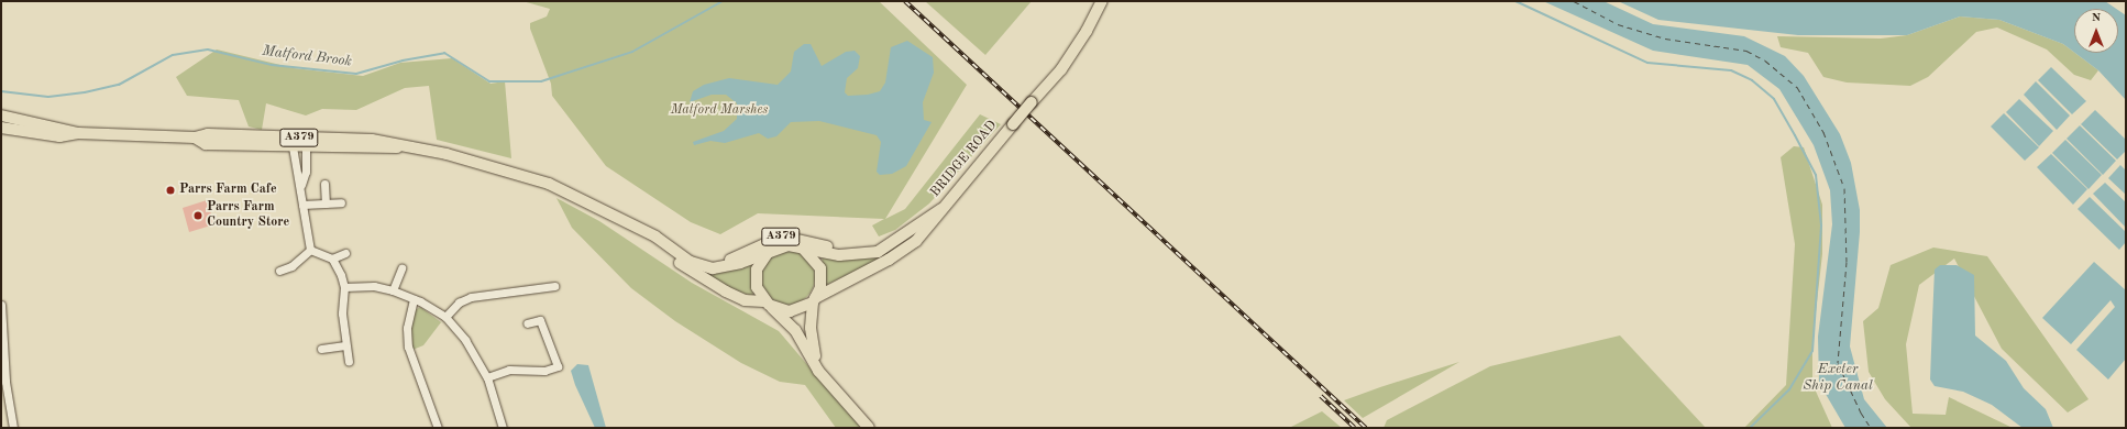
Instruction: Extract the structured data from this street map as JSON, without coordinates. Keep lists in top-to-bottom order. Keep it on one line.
{"streets":{"main road":["A379","BRIDGE ROAD"]},"crossings":[["A379","BRIDGE ROAD"]],"water":["Matford Brook","Exeter Ship Canal"],"parks":["Matford Marshes"],"places":["Parrs Farm Cafe","Parrs Farm Country Store"],"north":"top"}
